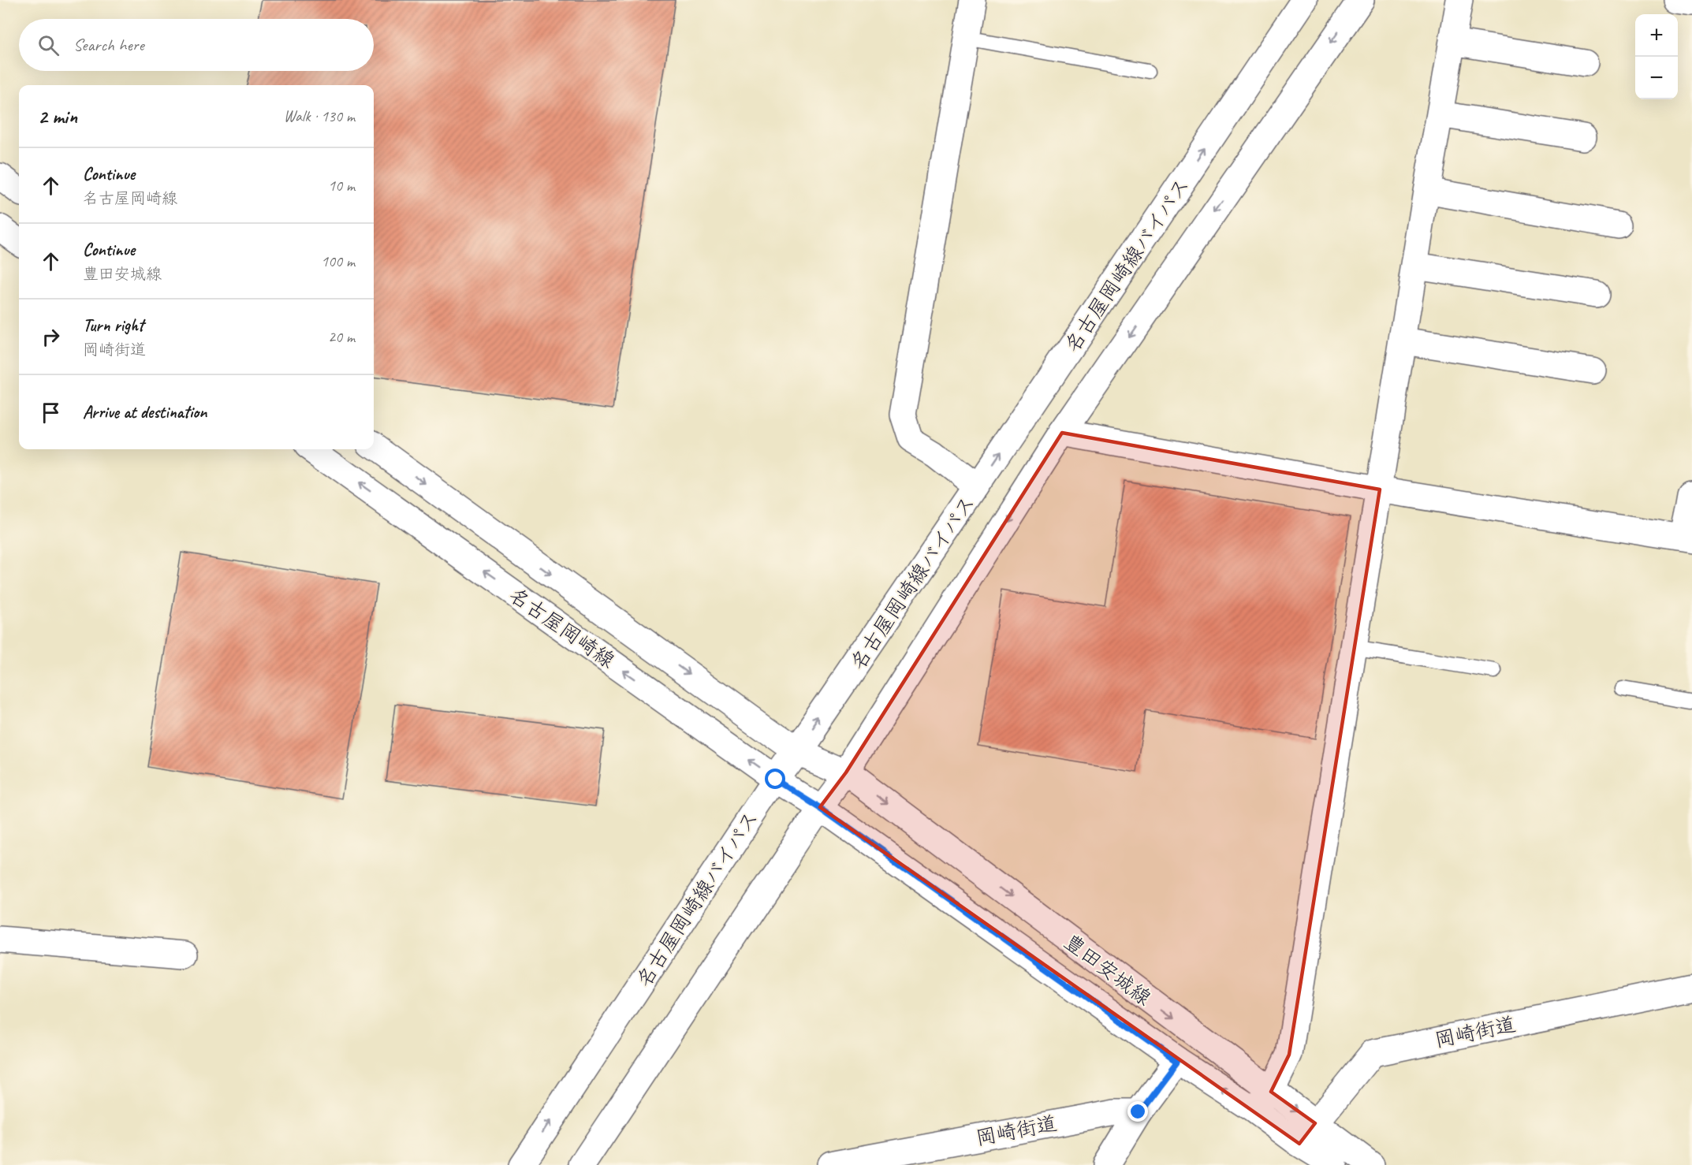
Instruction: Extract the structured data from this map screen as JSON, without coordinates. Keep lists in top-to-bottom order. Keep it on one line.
{"streets":{"main road":["名古屋岡崎線バイパス","名古屋岡崎線","豊田安城線","岡崎街道"]},"crossings":[["名古屋岡崎線バイパス","名古屋岡崎線"],["名古屋岡崎線バイパス","豊田安城線"],["名古屋岡崎線","豊田安城線"],["豊田安城線","岡崎街道"]],"page":{"map_buttons":["+","−"],"search":"Search here","heading":["2 min","Walk · 130 m"],"list":[["Continue","名古屋岡崎線","10 m"],["Continue","豊田安城線","100 m"],["Turn right","岡崎街道","20 m"],"Arrive at destination"]}}
